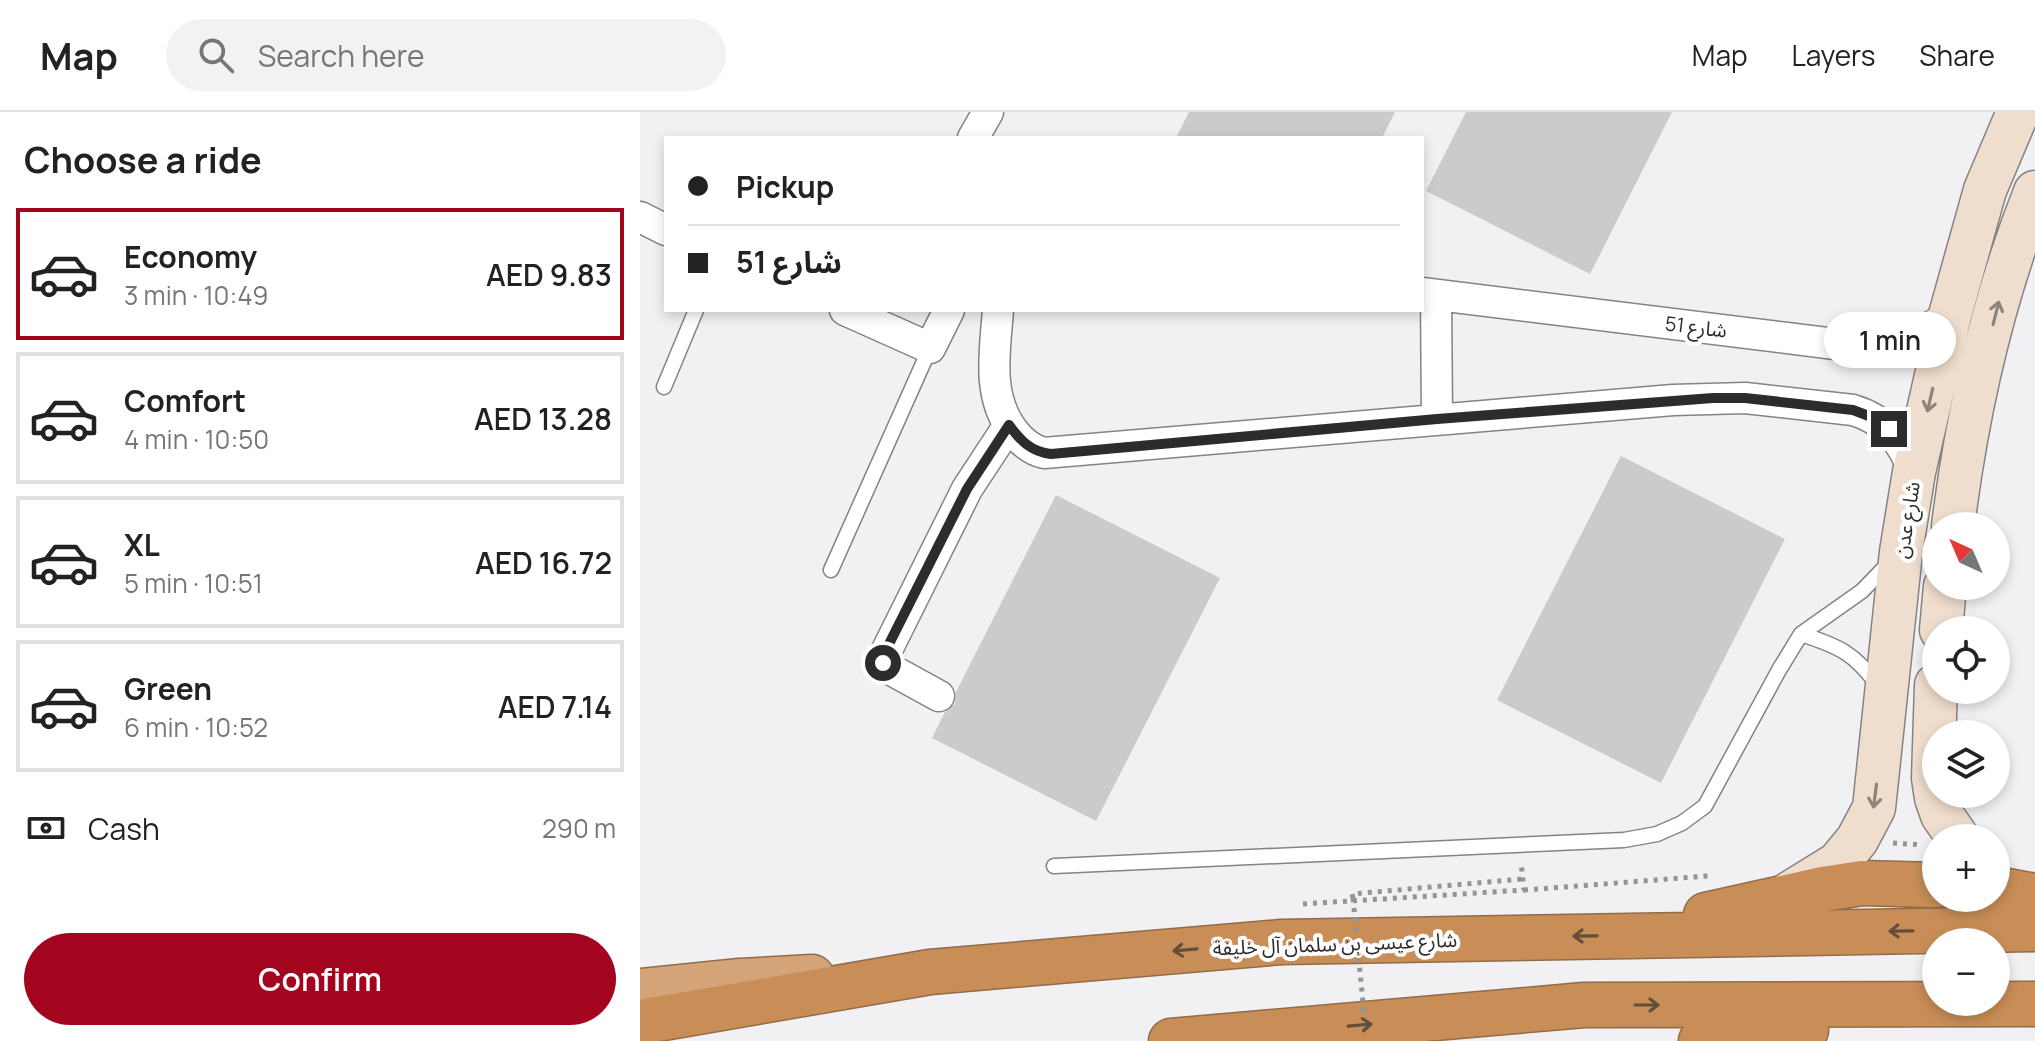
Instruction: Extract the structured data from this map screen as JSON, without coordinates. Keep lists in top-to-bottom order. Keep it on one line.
{"streets":{"highway":["شارع عيسى بن سلمان آل خليفة"],"main road":["شارع عدن"],"street":["شارع 51"]},"crossings":[["شارع 51","شارع عدن"]],"north":"top left","page":{"header":"Map","search":"Search here","nav":["Map","Layers","Share"],"heading":"Choose a ride","banner":["Pickup","شارع 51"],"list":[{"name":"Economy","note":"3 min · 10:49","value":"AED 9.83"},{"name":"Comfort","note":"4 min · 10:50","value":"AED 13.28"},{"name":"XL","note":"5 min · 10:51","value":"AED 16.72"},{"name":"Green","note":"6 min · 10:52","value":"AED 7.14"}],"bubble":"1 min","map_buttons":["+","−"],"pay":["Cash","290 m"],"buttons":"Confirm"}}
